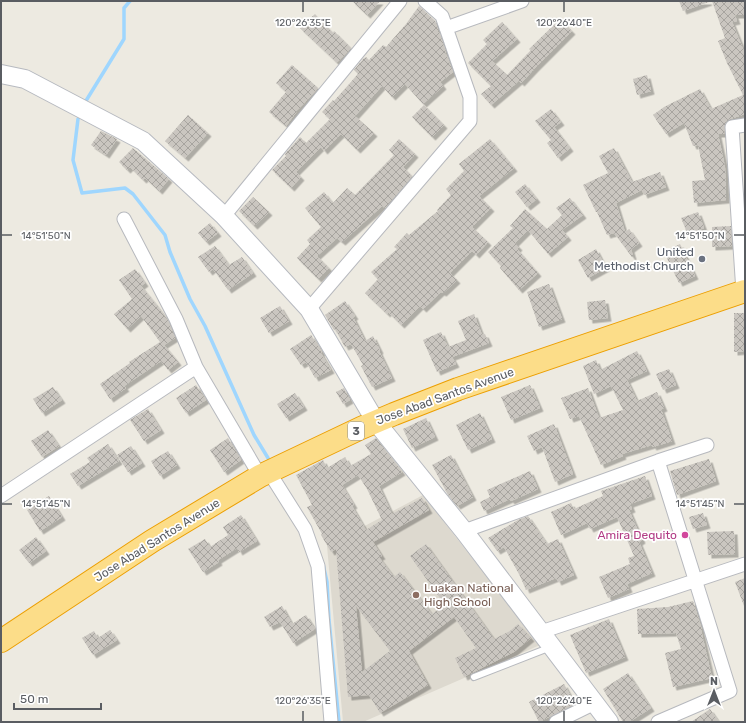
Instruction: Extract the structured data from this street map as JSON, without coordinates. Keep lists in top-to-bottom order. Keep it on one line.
{"streets":{"highway":["Jose Abad Santos Avenue","3"]},"places":["United Methodist Church","Amira Dequito","Luakan National High School"],"scale_bar":"50 m","north":"top","coordinates":["120°26'35\"E","120°26'40\"E","14°51'50\"N","14°51'45\"N"]}
